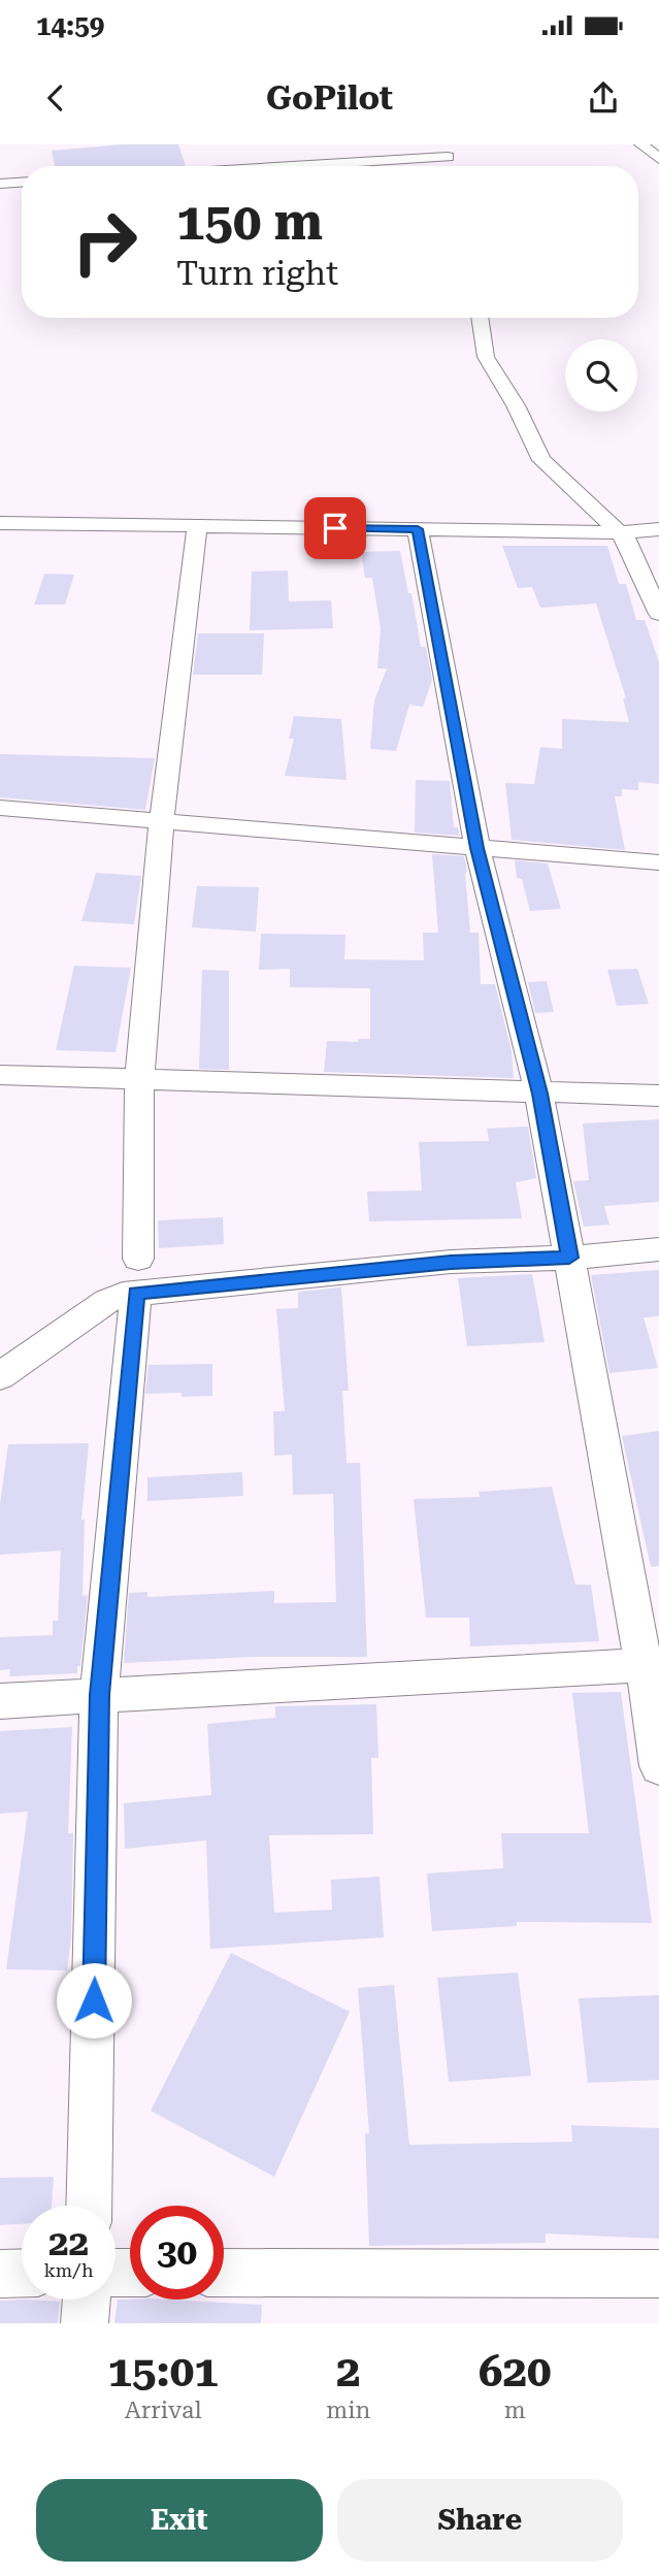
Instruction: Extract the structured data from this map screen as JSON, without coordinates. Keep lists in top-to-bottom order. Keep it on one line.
{"page":{"status":"14:59","header":"GoPilot","turn":["150 m","Turn right"],"speed":"22 km/h","limit":"30","eta":["15:01","Arrival","2","min","620","m"],"buttons":["Exit","Share"]}}
